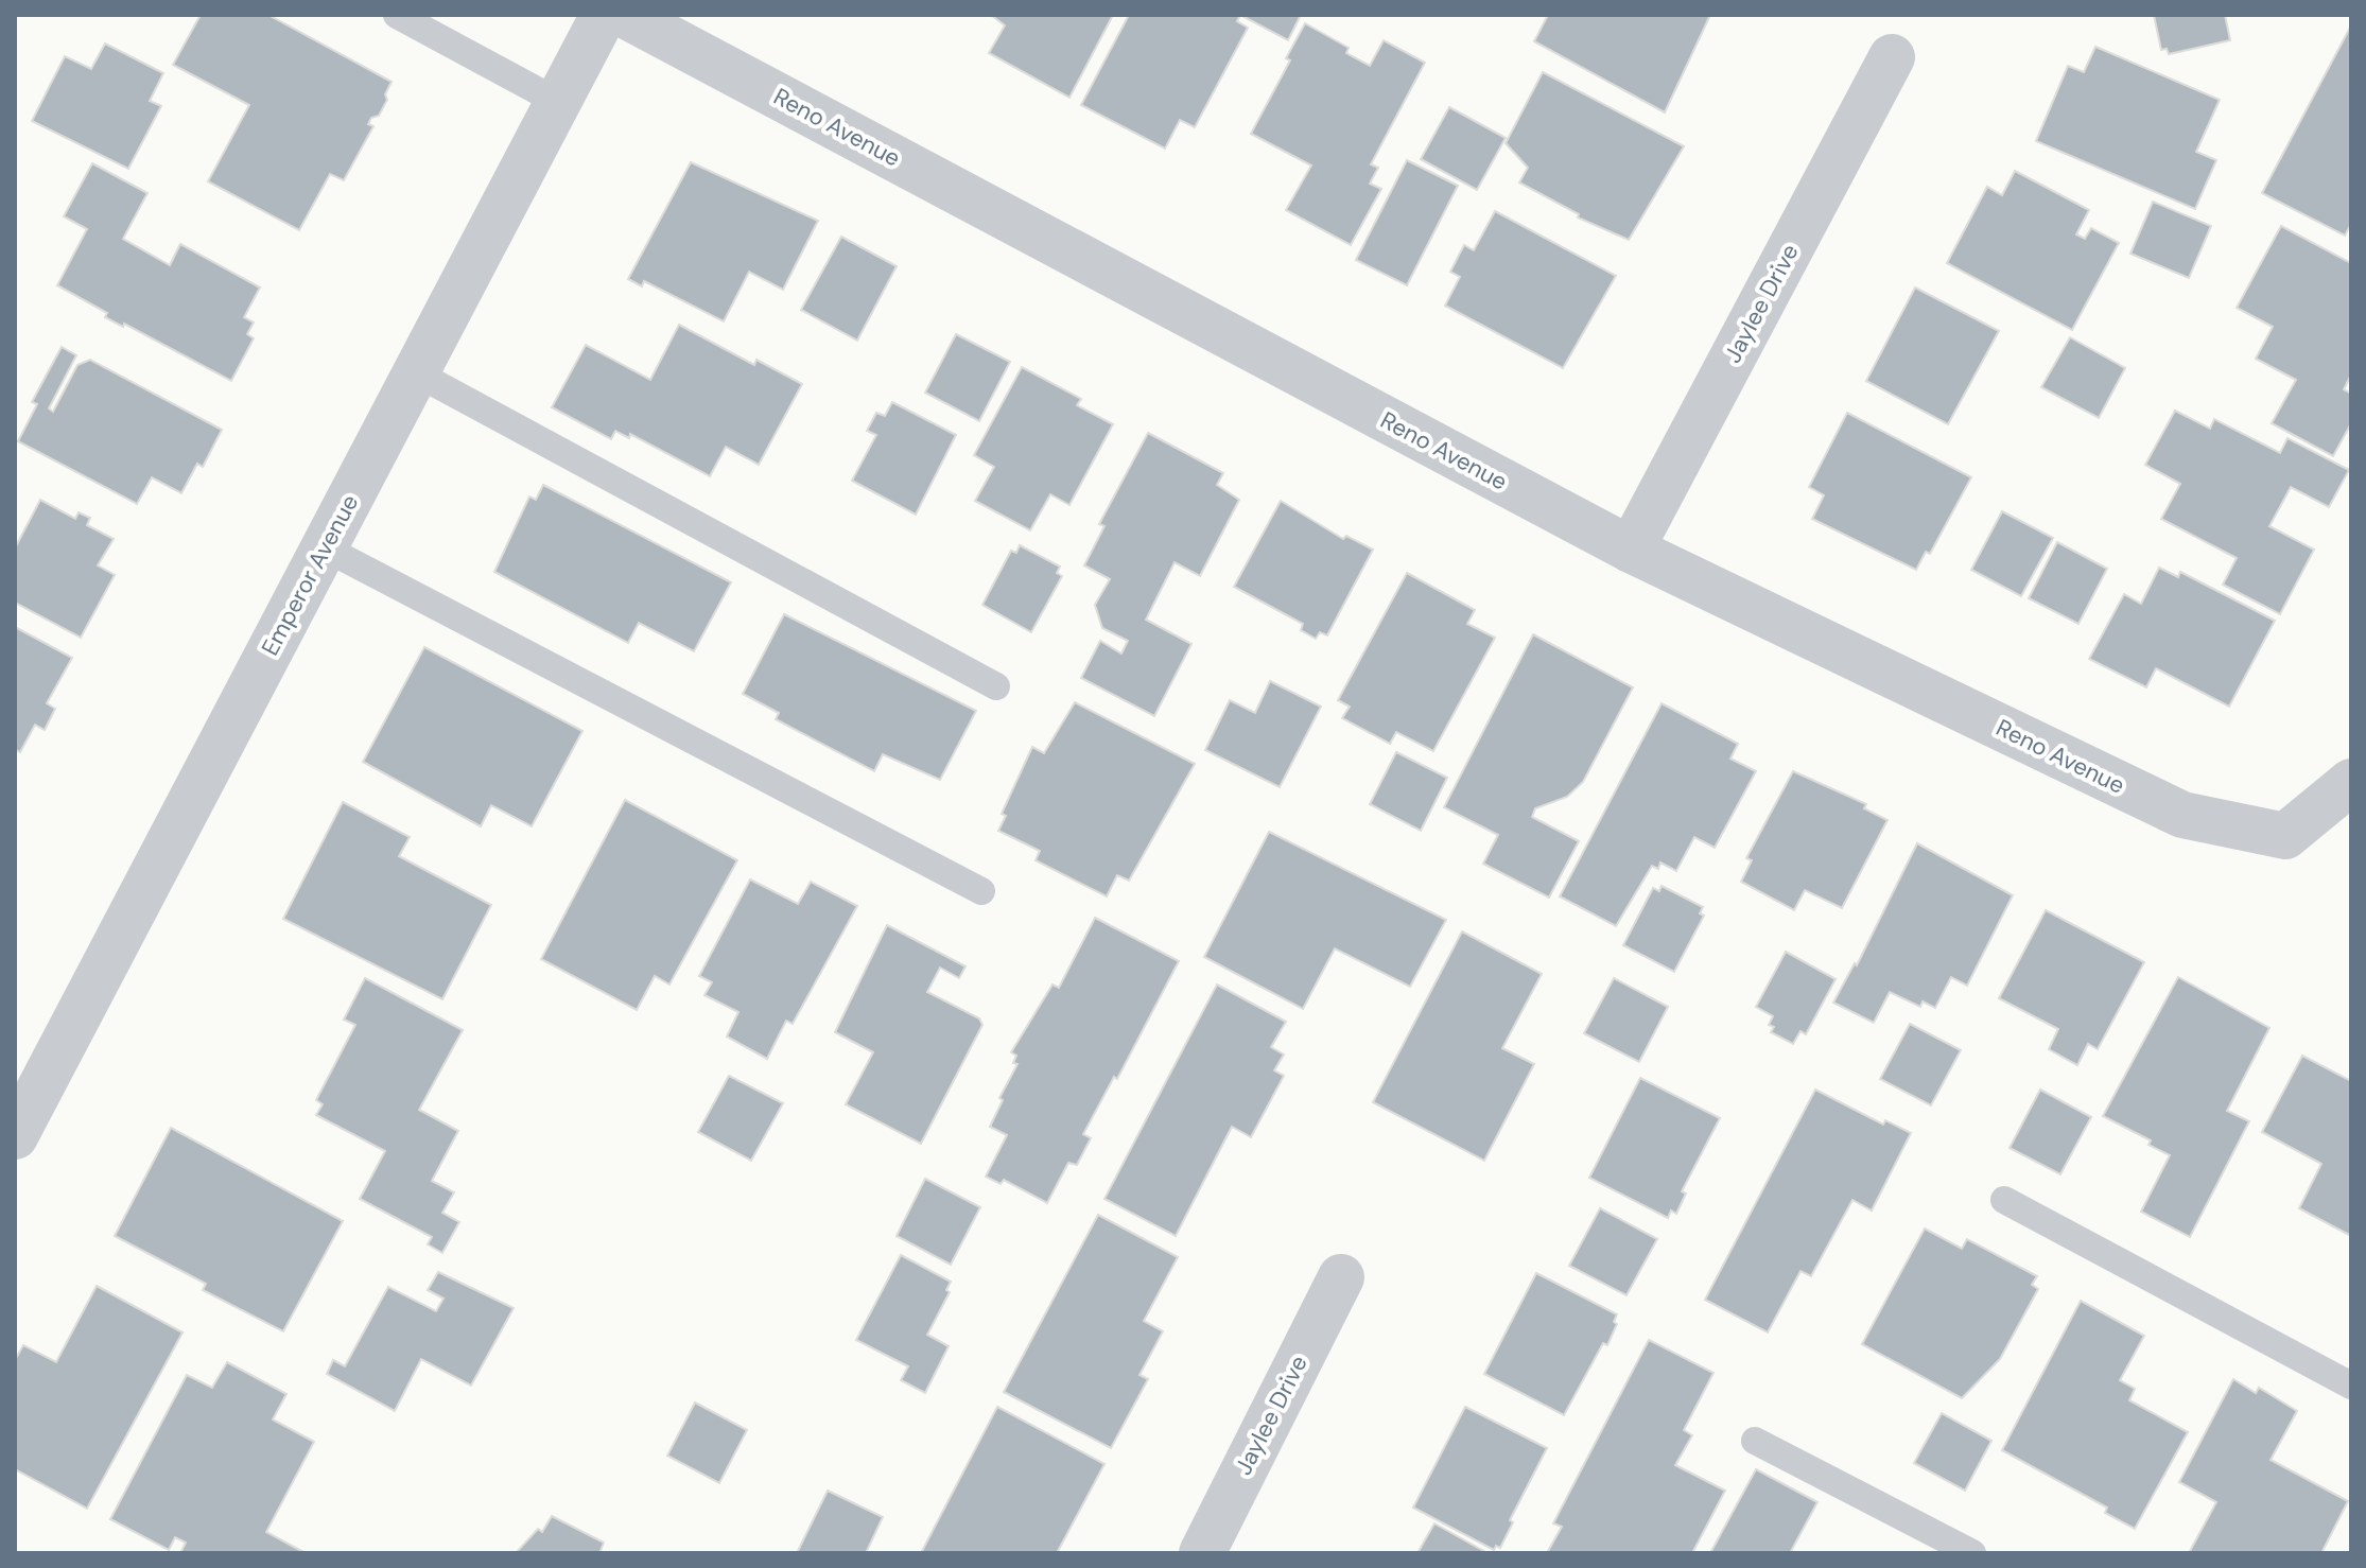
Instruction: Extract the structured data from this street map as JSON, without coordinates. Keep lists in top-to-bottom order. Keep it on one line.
{"streets":{"street":["Reno Avenue","Jaylee Drive","Emperor Avenue"]},"crossings":[["Reno Avenue","Jaylee Drive"]]}
